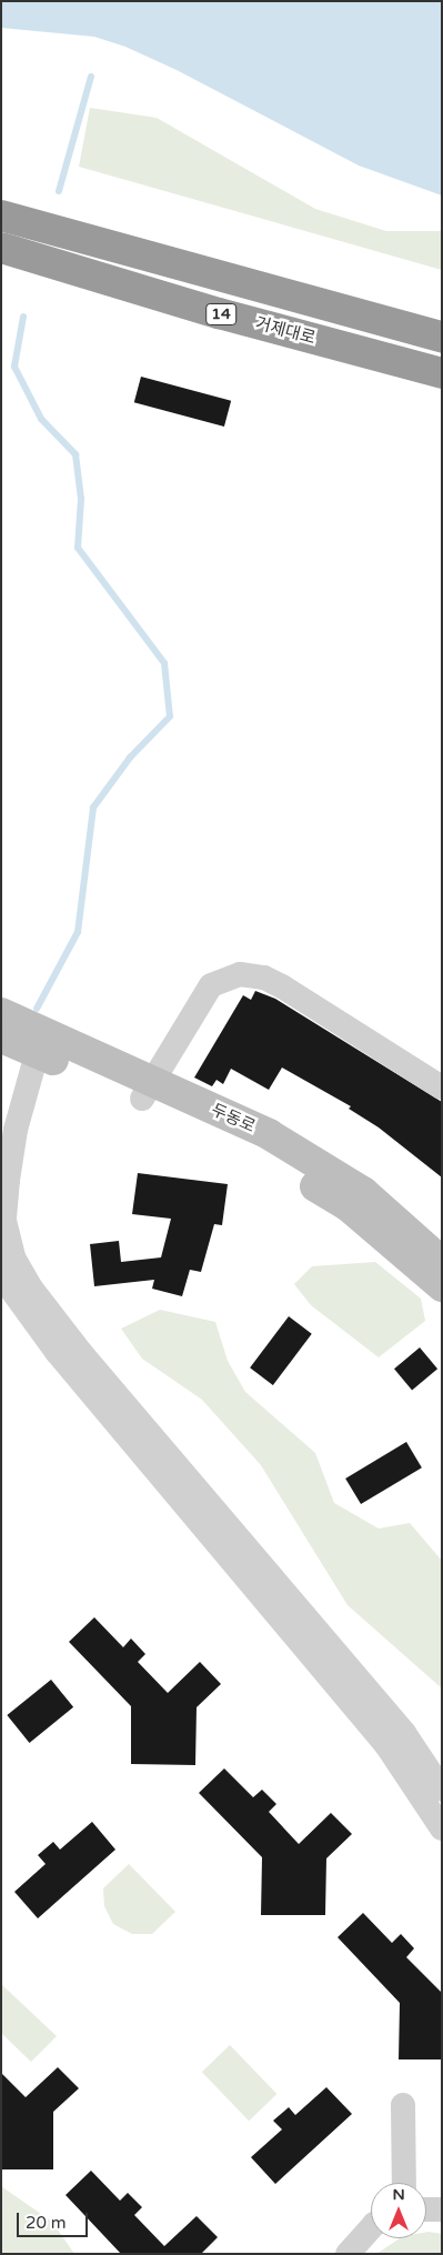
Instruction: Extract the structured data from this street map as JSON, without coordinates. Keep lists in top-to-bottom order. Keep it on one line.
{"streets":{"highway":["14","거제대로"],"street":["두동로"]},"scale_bar":"20 m","north":"top"}
